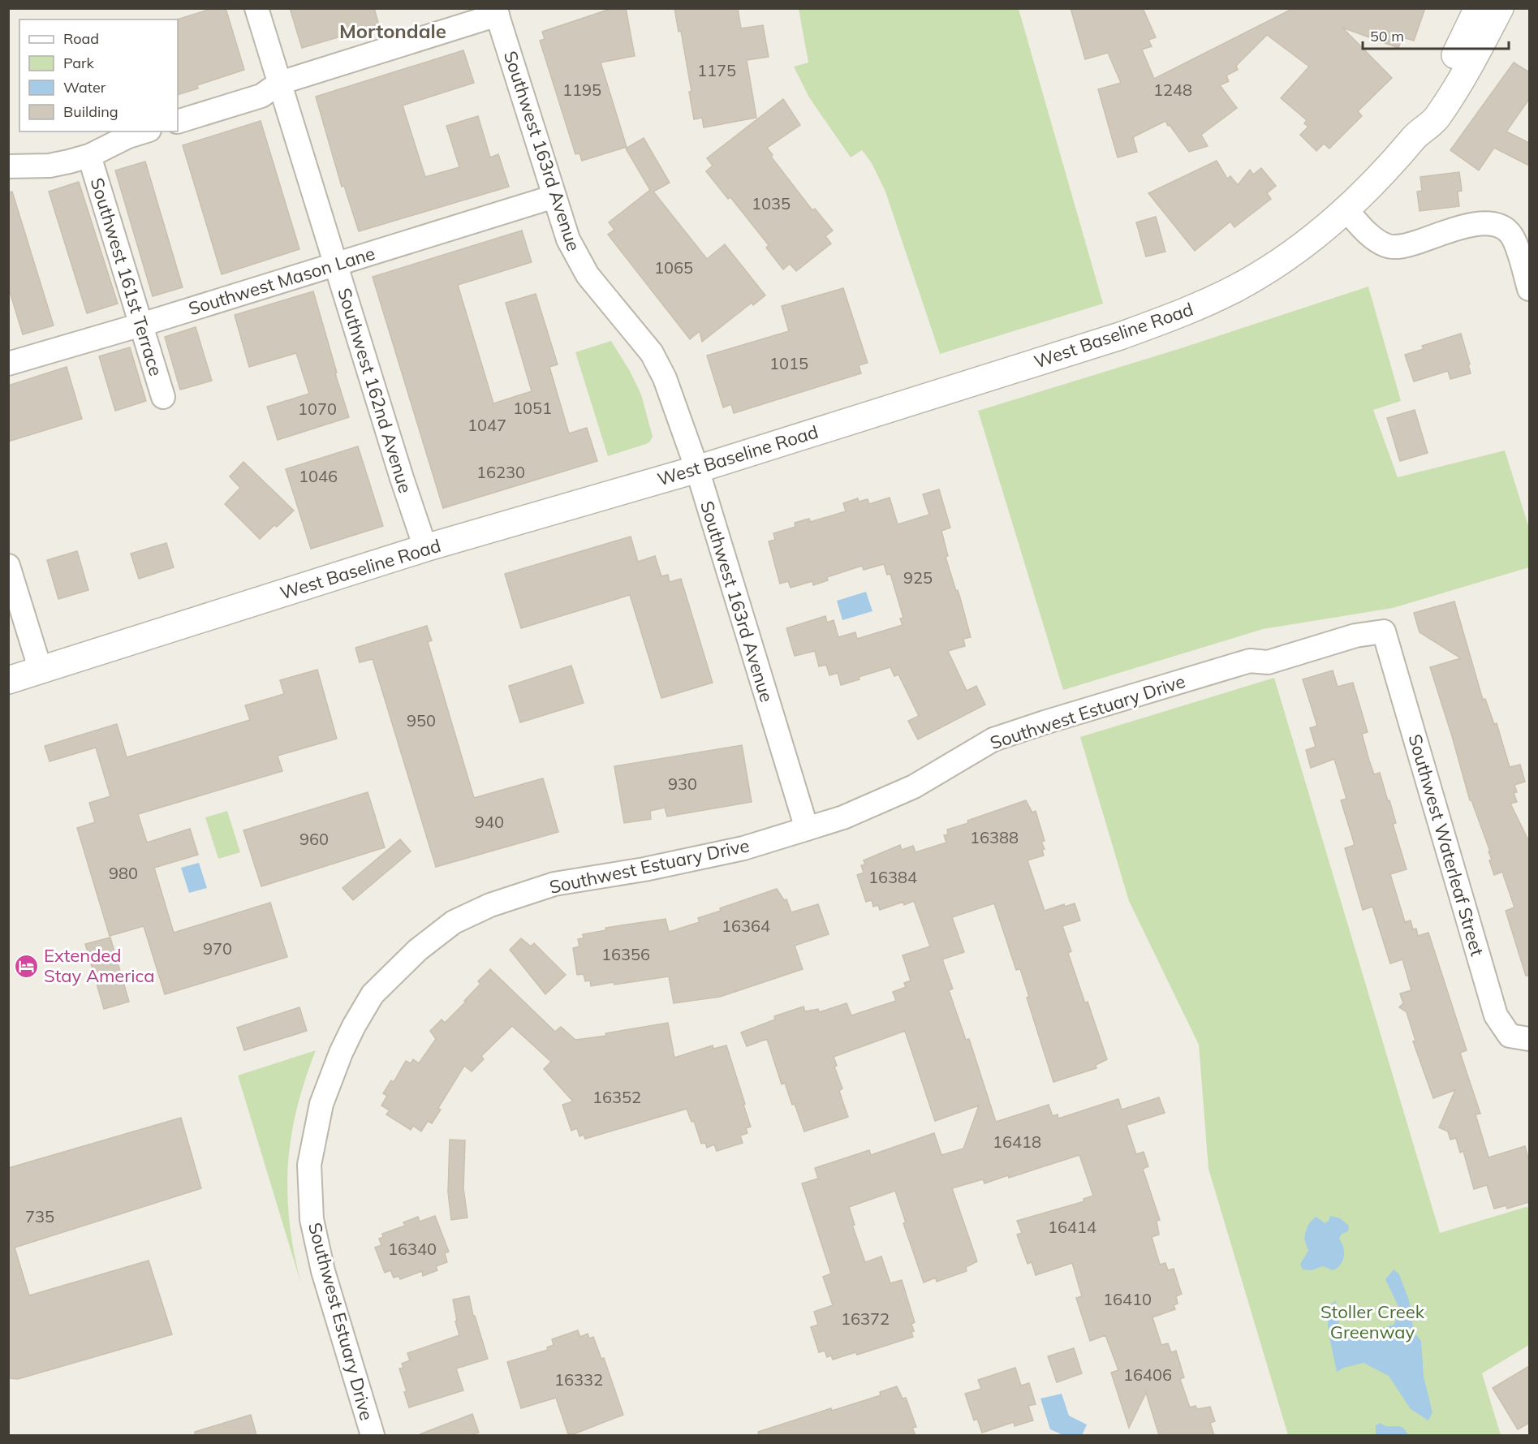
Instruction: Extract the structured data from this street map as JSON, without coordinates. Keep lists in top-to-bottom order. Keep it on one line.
{"streets":{"street":["Southwest 163rd Avenue","Southwest 161st Terrace","Southwest Mason Lane","West Baseline Road","Southwest 162nd Avenue","Southwest Estuary Drive","Southwest Waterleaf Street"]},"crossings":[["Southwest 163rd Avenue","Southwest Mason Lane"],["Southwest 163rd Avenue","West Baseline Road"],["Southwest 163rd Avenue","Southwest Estuary Drive"],["Southwest 161st Terrace","Southwest Mason Lane"],["Southwest Mason Lane","Southwest 162nd Avenue"],["West Baseline Road","Southwest 162nd Avenue"],["Southwest Estuary Drive","Southwest Waterleaf Street"]],"districts":["Mortondale"],"parks":["Stoller Creek Greenway"],"places":{"hotel":["Extended Stay America"]},"house_numbers":["1175","1195","1248","1035","1065","1015","1051","1070","1047","16230","1046","925","950","930","940","16388","960","980","16384","16364","970","16356","16352","16418","735","16414","16340","16410","16372","16406","16332"],"legend":["Road","Park","Water","Building"],"scale_bar":"50 m"}
